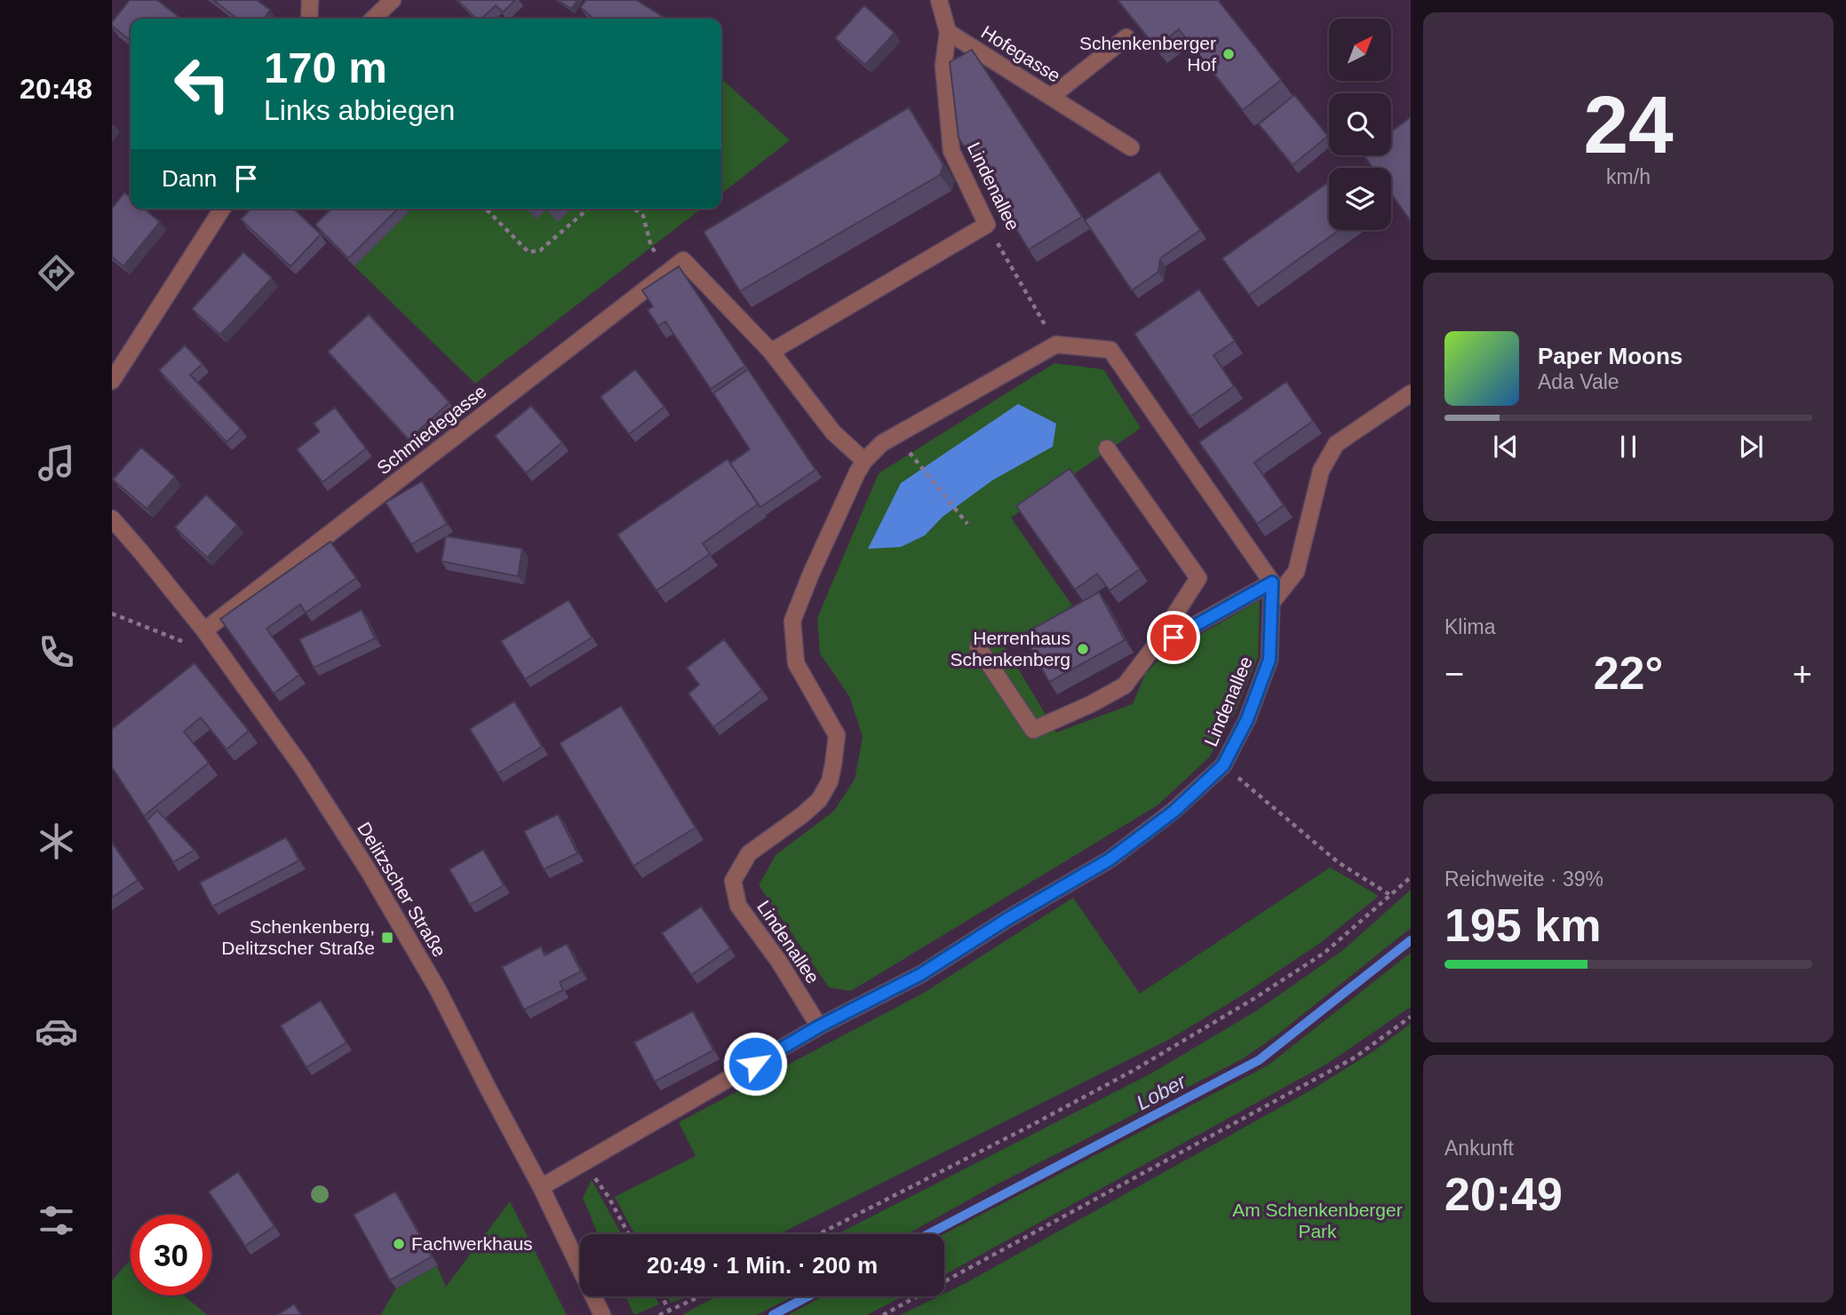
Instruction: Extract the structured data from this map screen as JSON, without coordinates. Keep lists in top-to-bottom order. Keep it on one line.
{"streets":{"street":["Hofegasse","Lindenallee","Schmiedegasse","Delitzscher Straße"]},"crossings":[["Hofegasse","Lindenallee"],["Lindenallee","Delitzscher Straße"],["Schmiedegasse","Delitzscher Straße"]],"water":["Lober"],"parks":["Am Schenkenberger Park"],"places":{"other":["Schenkenberger Hof","Herrenhaus Schenkenberg","Fachwerkhaus"],"transit":["Schenkenberg, Delitzscher Straße"]},"north":"top right","page":{"tabs":"20:48","tile":[["24","km/h"],"Klima",["Reichweite · 39%","195 km"],["Ankunft","20:49"]],"turn":["170 m","Links abbiegen"],"then":"Dann","song":["Paper Moons","Ada Vale"],"heat":["−","22°","+"],"limit":"30","trip":"20:49 · 1 Min. · 200 m"}}
